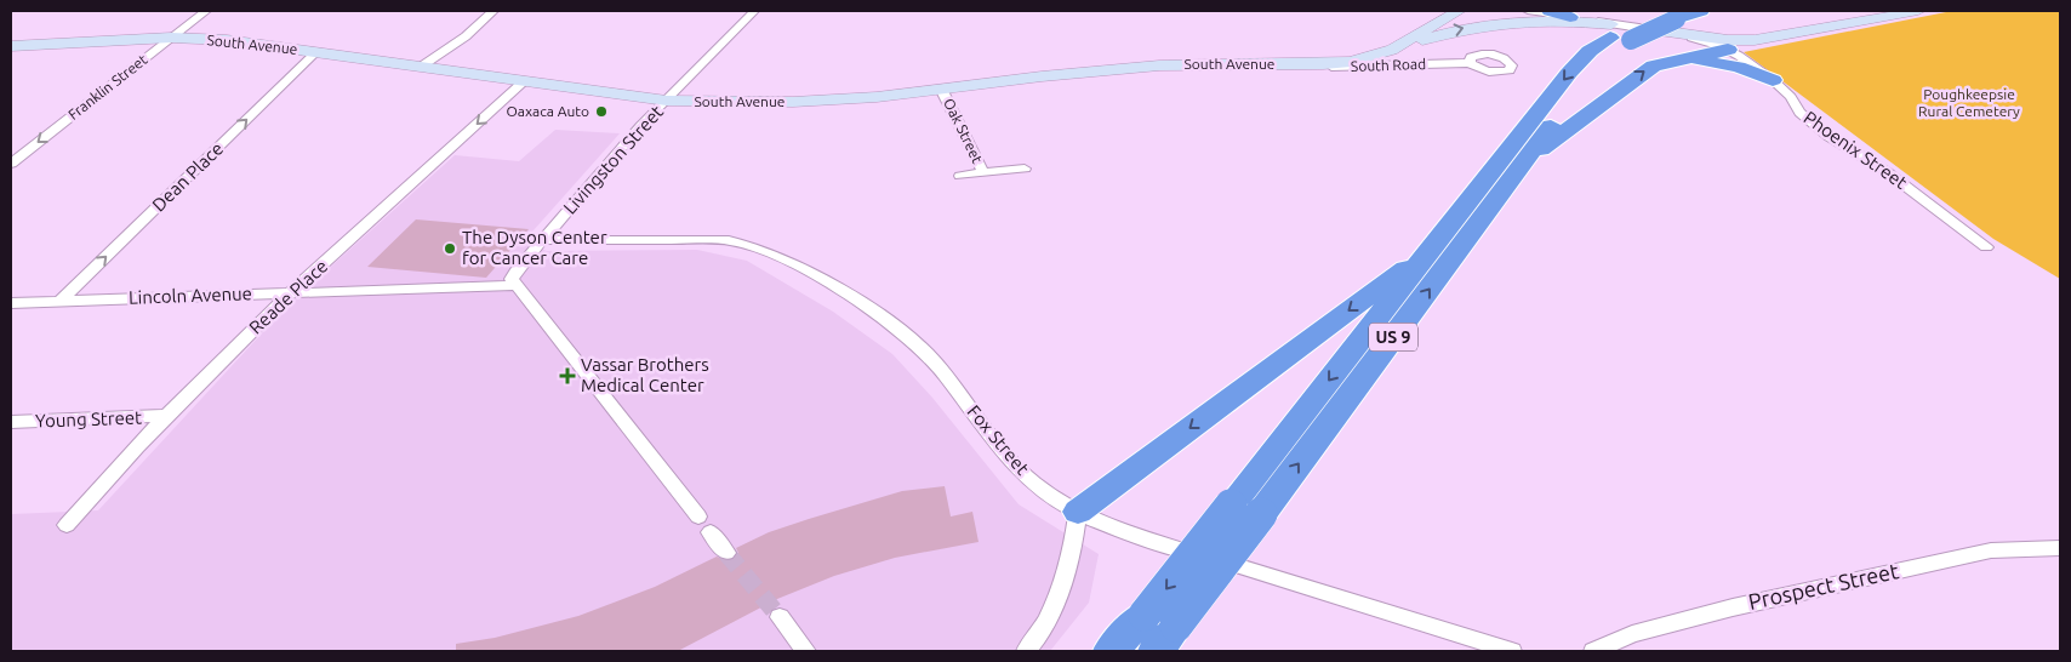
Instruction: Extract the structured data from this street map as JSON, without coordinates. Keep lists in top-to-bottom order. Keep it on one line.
{"streets":{"highway":["US 9"],"street":["South Avenue","South Road","Franklin Street","Oak Street","Phoenix Street","Livingston Street","Dean Place","Lincoln Avenue","Reade Place","Young Street","Fox Street","Prospect Street"]},"crossings":[["South Avenue","South Road"],["South Avenue","Franklin Street"],["South Avenue","Oak Street"],["South Avenue","Livingston Street"],["South Avenue","Dean Place"],["South Avenue","Reade Place"],["Livingston Street","Lincoln Avenue"],["Livingston Street","Fox Street"],["Dean Place","Lincoln Avenue"],["Lincoln Avenue","Reade Place"],["Reade Place","Young Street"]],"one_way":["Franklin Street","Dean Place","Reade Place"],"parks":["Poughkeepsie Rural Cemetery"],"places":{"other":["Oaxaca Auto","The Dyson Center for Cancer Care"],"health":["Vassar Brothers Medical Center"]}}
